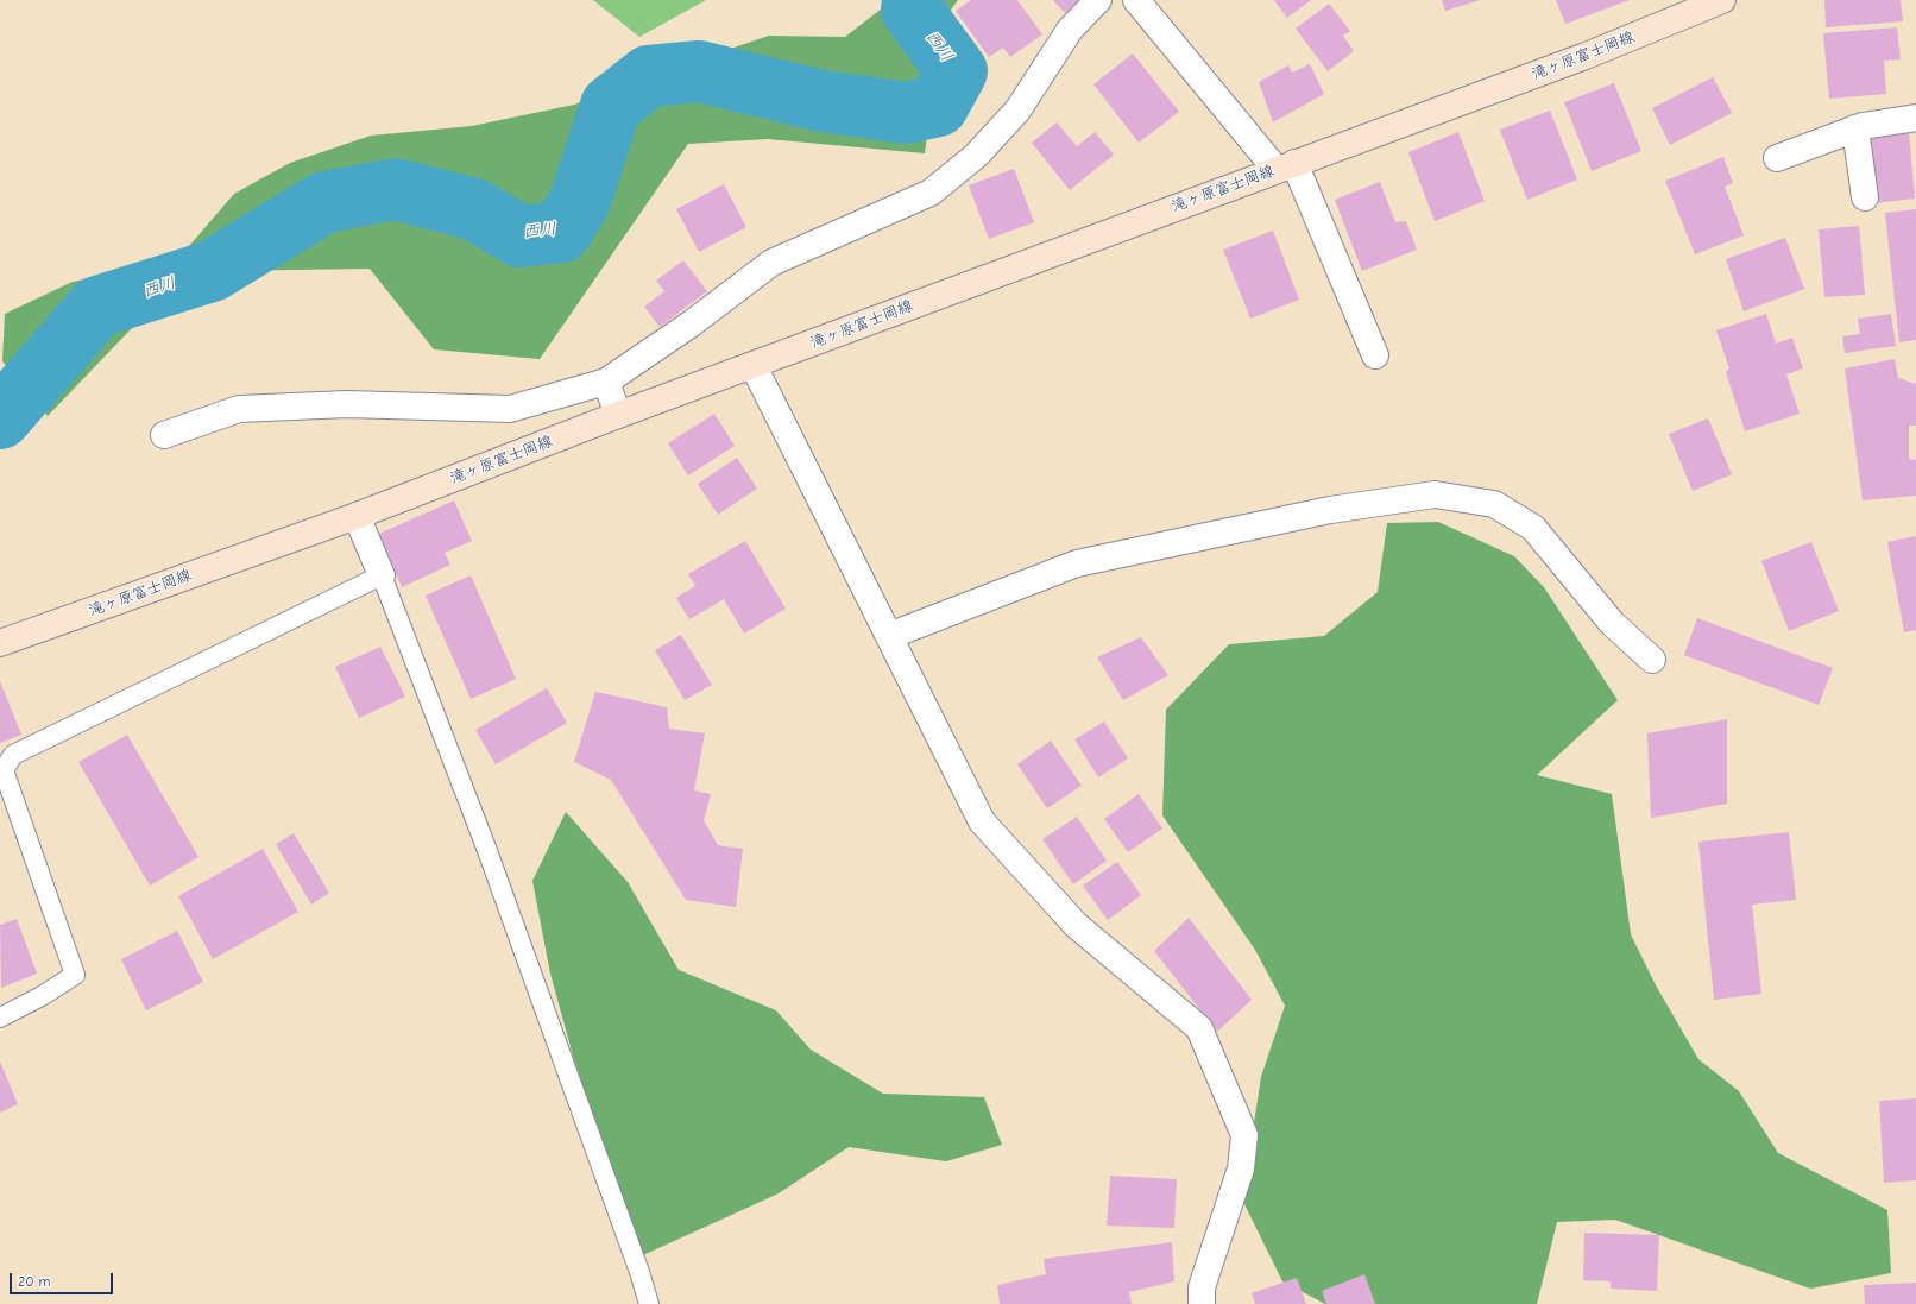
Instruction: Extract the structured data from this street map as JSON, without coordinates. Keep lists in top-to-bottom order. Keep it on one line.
{"streets":{"main road":["滝ヶ原富士岡線"]},"water":["西川"],"scale_bar":"20 m"}
